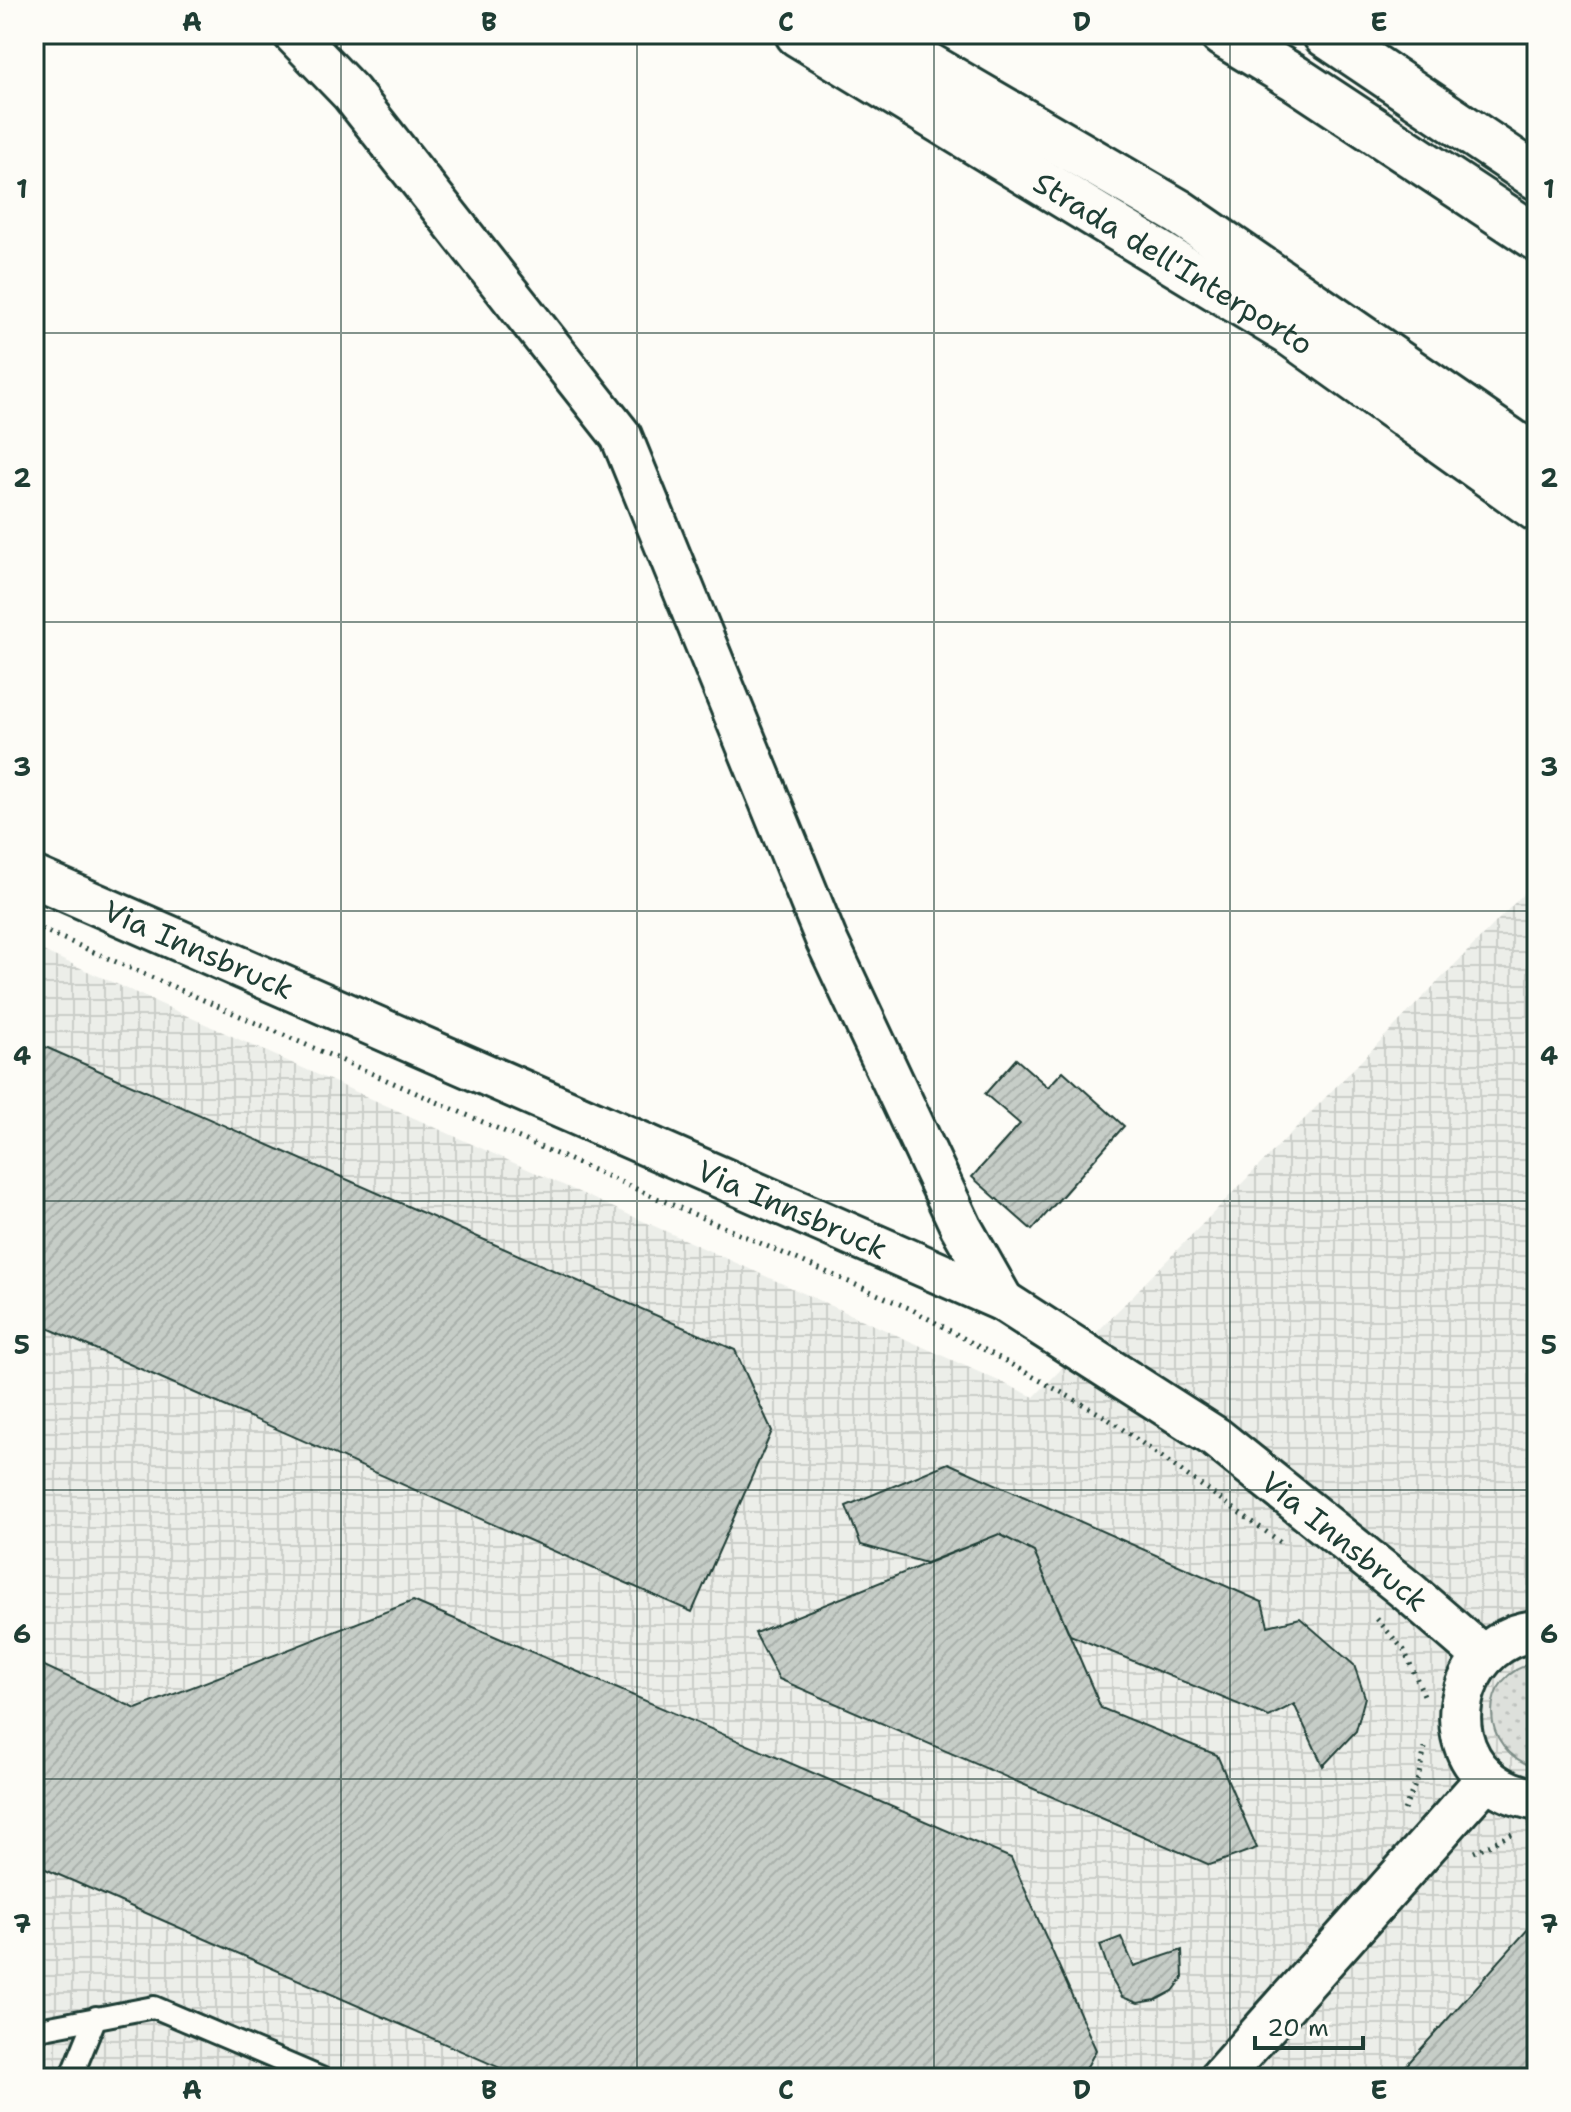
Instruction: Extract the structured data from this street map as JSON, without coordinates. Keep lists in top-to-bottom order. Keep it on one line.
{"streets":{"highway":["Strada dell'Interporto"],"street":["Via Innsbruck"]},"scale_bar":"20 m","grid":{"columns":["A","B","C","D","E"],"rows":["1","2","3","4","5","6","7"]}}
